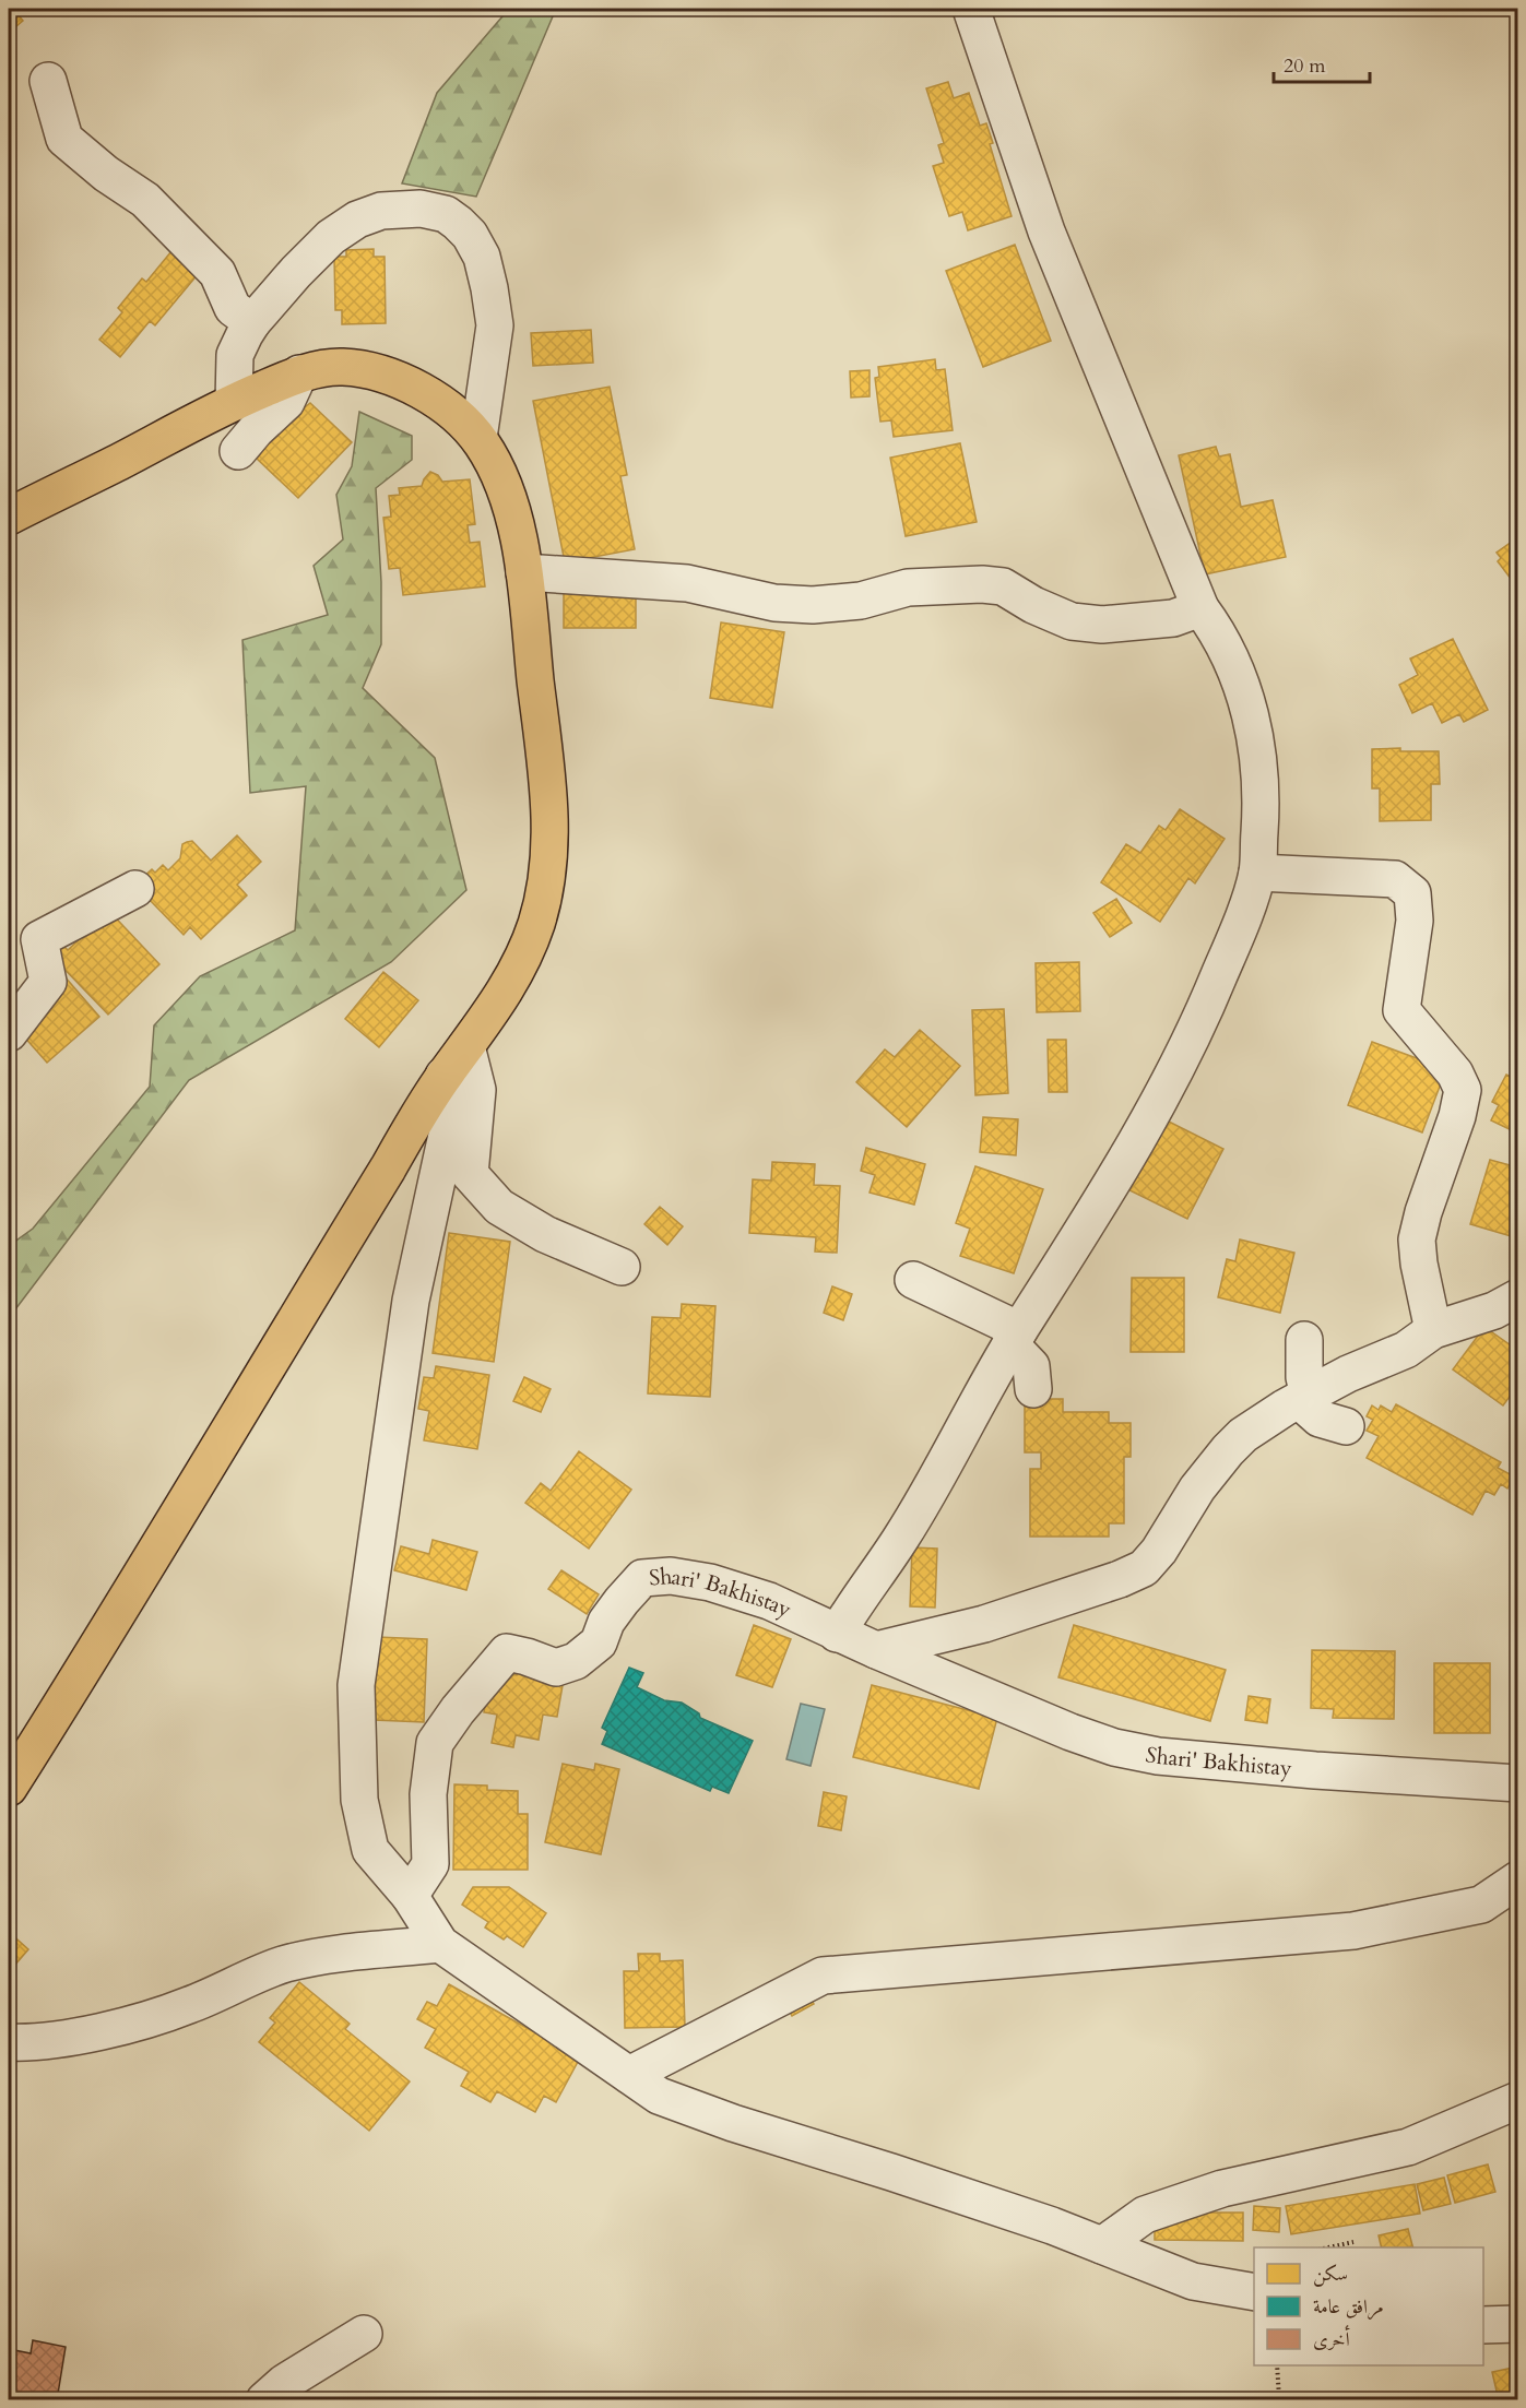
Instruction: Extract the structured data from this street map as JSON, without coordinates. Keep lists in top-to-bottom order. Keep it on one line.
{"streets":{"street":["Shari' Bakhistay"]},"legend":["سكن","مرافق عامة","أخرى"],"scale_bar":"20 m"}
